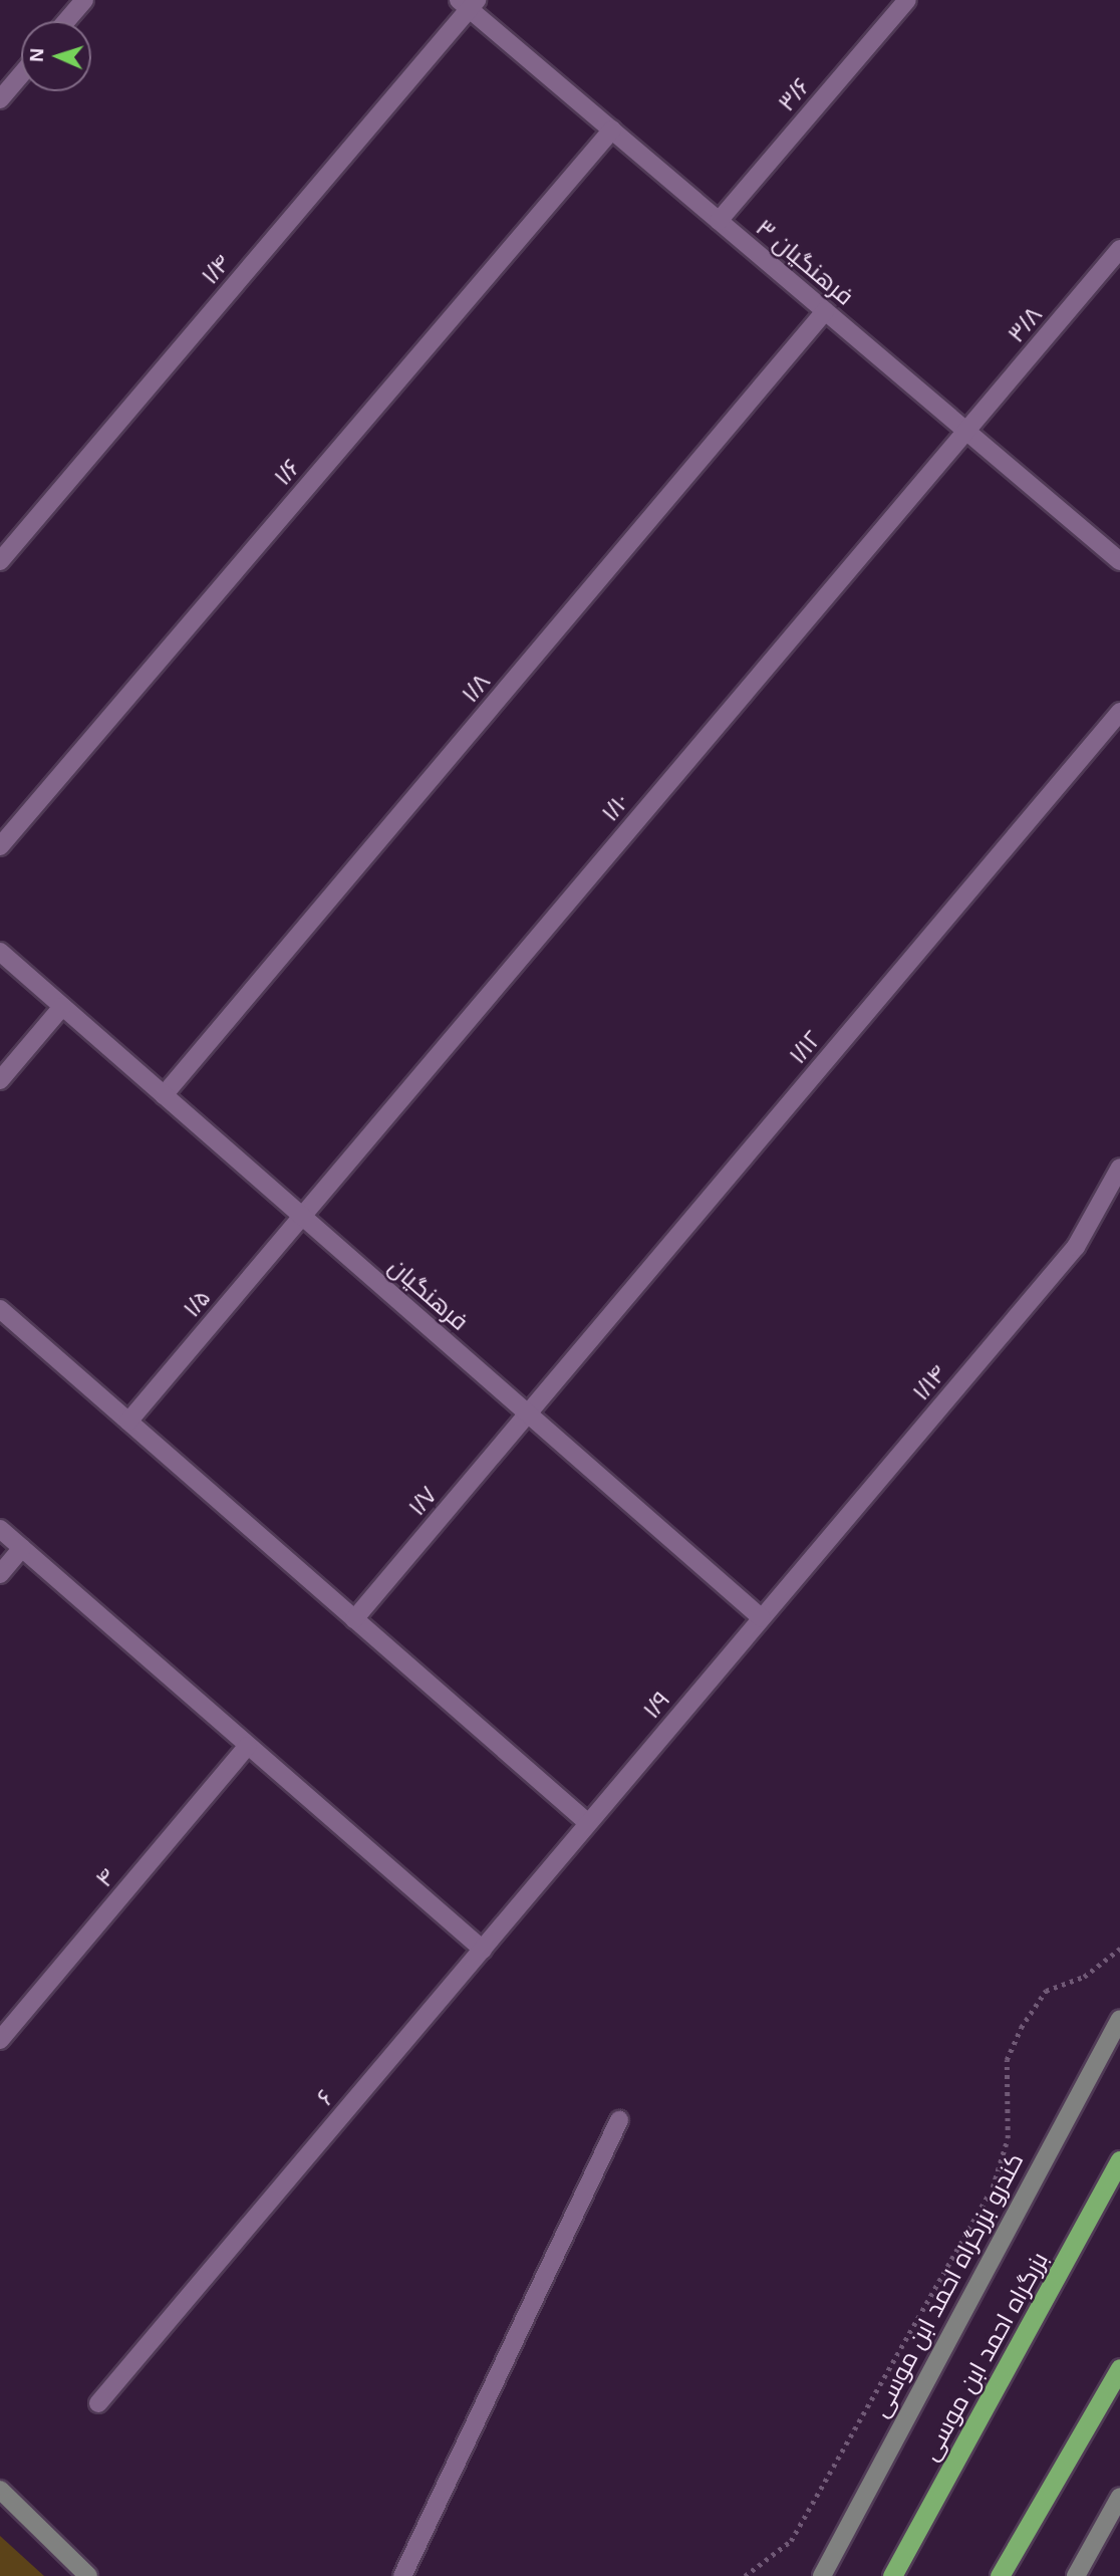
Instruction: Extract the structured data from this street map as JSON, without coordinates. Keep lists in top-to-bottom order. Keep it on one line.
{"streets":{"highway":["بزرگراه احمد ابن موسی"],"main road":["کندرو بزرگراه احمد ابن موسی"],"street":["۳/۶","فرهنگیان ۳","۱/۴","۳/۸","۱/۶","۱/۸","۱/۱۰","۱/۱۲","فرهنگیان","۱/۵","۱/۱۴","۱/۷","۱/۹","۴","۶"]},"crossings":[["۳/۶","فرهنگیان ۳"],["فرهنگیان ۳","۱/۴"],["فرهنگیان ۳","۳/۸"],["فرهنگیان ۳","۱/۶"],["فرهنگیان ۳","۱/۸"],["فرهنگیان ۳","۱/۱۰"],["۳/۸","۱/۱۰"],["۱/۸","فرهنگیان"],["۱/۱۰","فرهنگیان"],["۱/۱۰","۱/۵"],["۱/۱۲","فرهنگیان"],["۱/۱۲","۱/۷"],["فرهنگیان","۱/۵"],["فرهنگیان","۱/۱۴"],["فرهنگیان","۱/۷"],["فرهنگیان","۱/۹"],["۱/۱۴","۱/۹"],["۱/۹","۶"]],"north":"left"}
